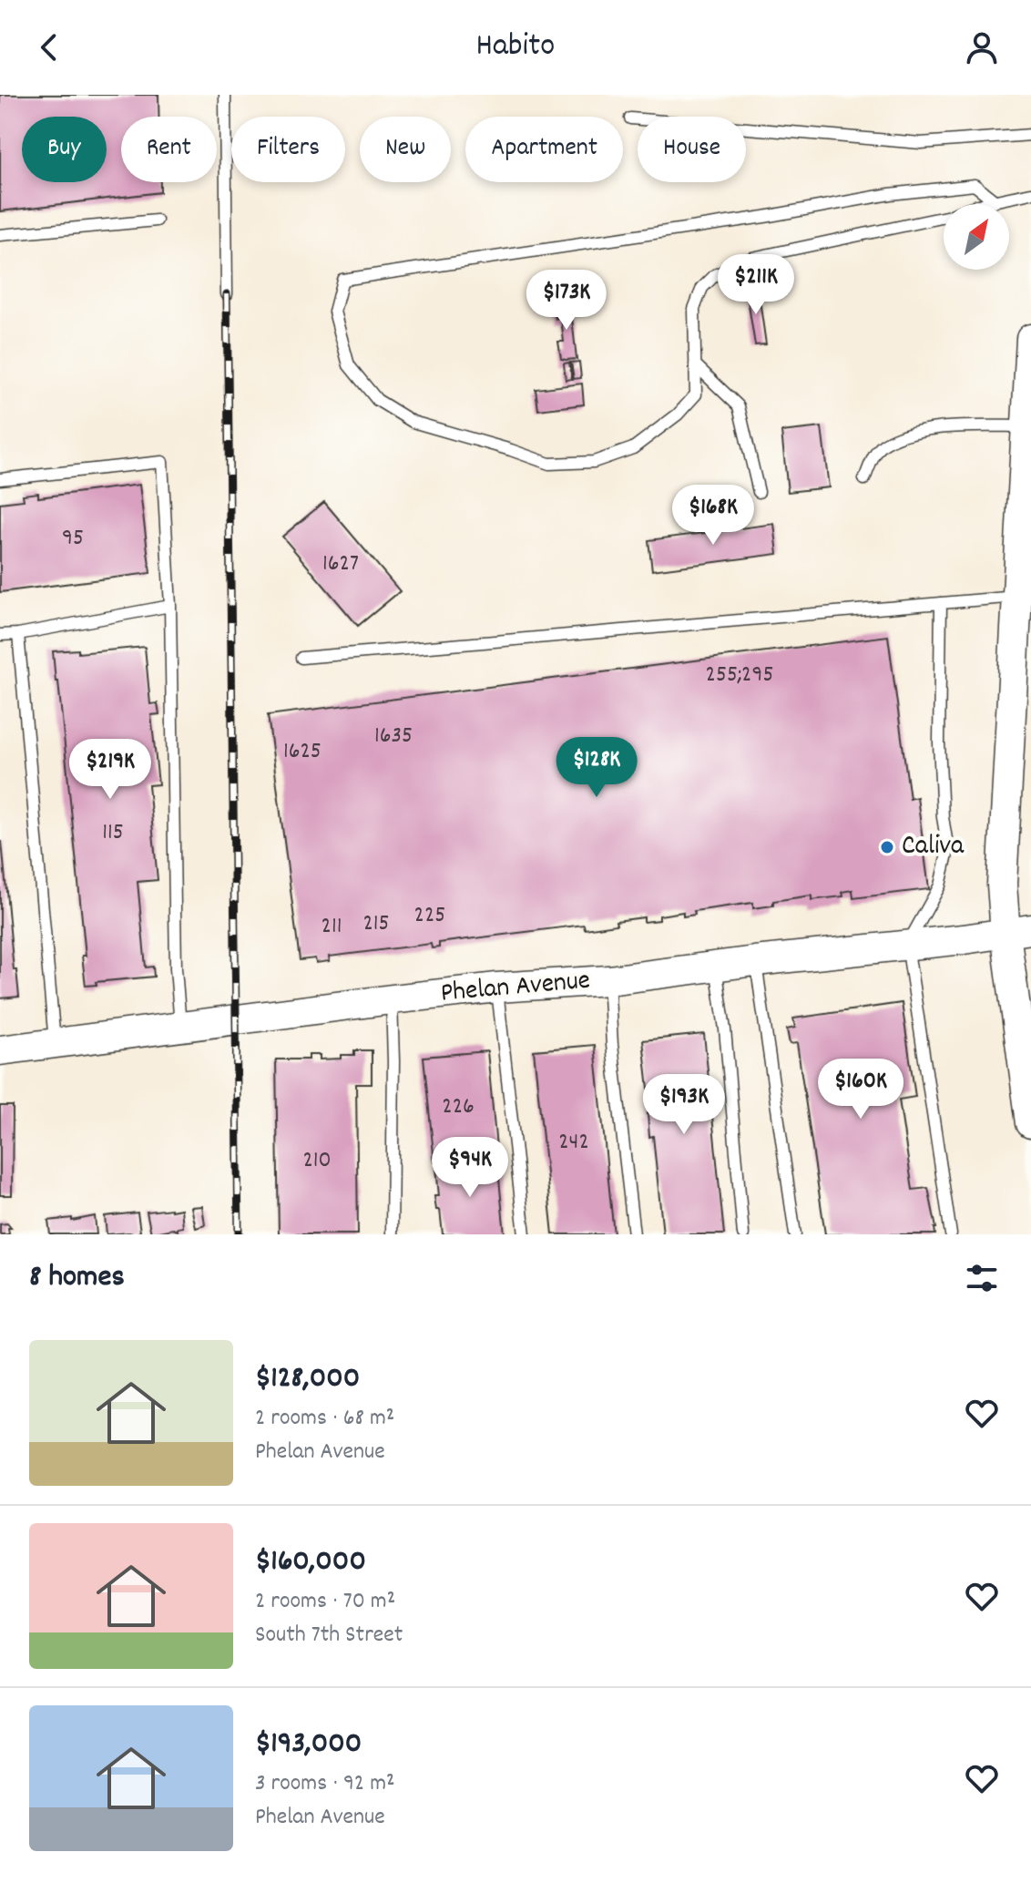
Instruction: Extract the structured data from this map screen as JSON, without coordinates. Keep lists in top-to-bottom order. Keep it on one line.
{"streets":{"street":["Phelan Avenue"]},"places":["Caliva"],"house_numbers":["95","1627","255;295","1635","1625","115","225","215","211","226","242","210"],"north":"top right","page":{"header":"Habito","chip":["Buy","Rent","Filters","New","Apartment","House"],"price":["$211K","$173K","$168K","$128K","$219K","$160K","$193K","$94K"],"heading":"8 homes","list":[{"name":"$128,000","note":"2 rooms · 68 m² · Phelan Avenue"},{"name":"$160,000","note":"2 rooms · 70 m² · South 7th Street"},{"name":"$193,000","note":"3 rooms · 92 m² · Phelan Avenue"}]}}
